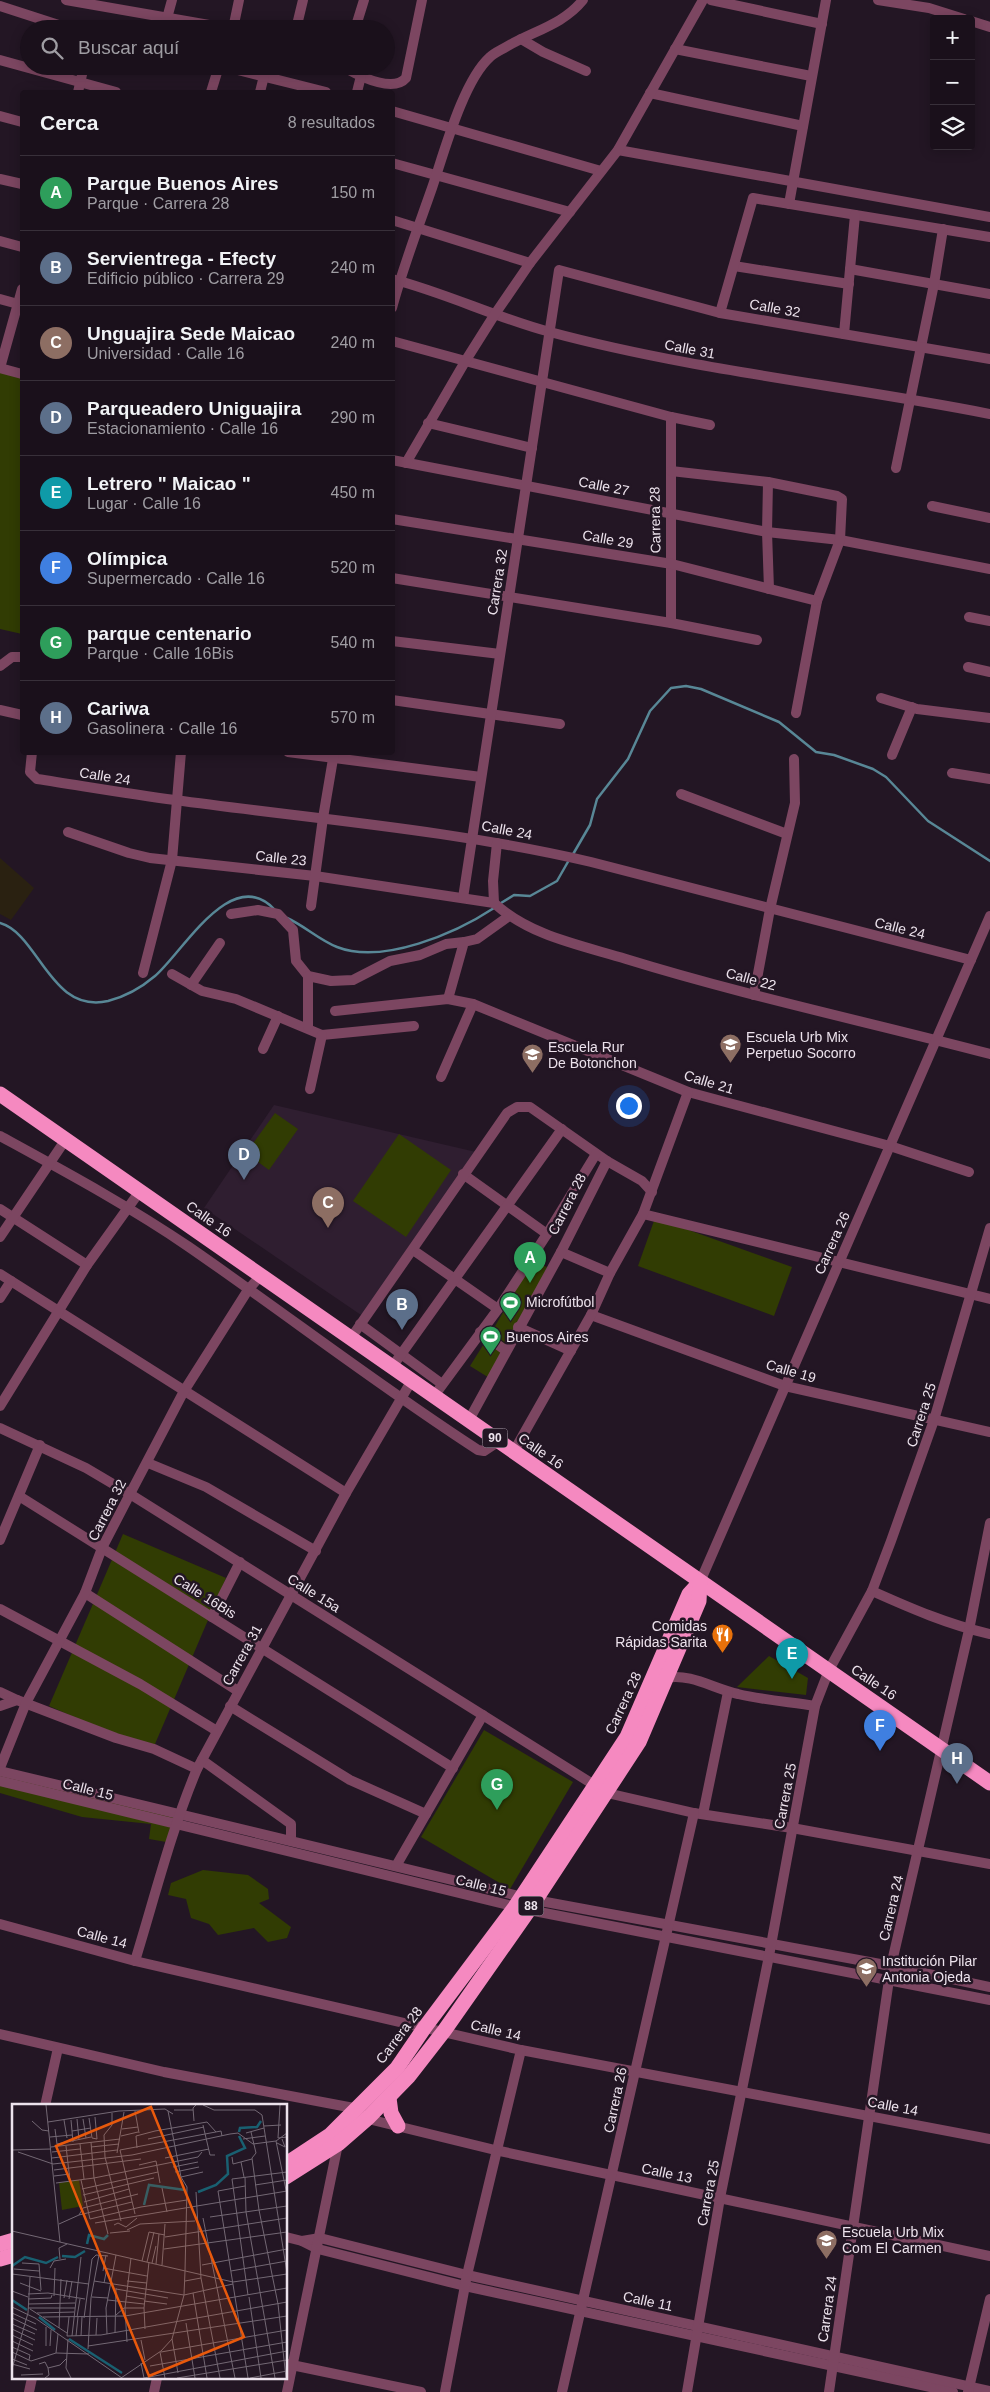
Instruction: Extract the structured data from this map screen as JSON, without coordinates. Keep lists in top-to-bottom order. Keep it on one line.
{"streets":{"highway":["Carrera 28","Calle 16","90","88"],"street":["Calle 32","Calle 31","Calle 27","Calle 29","Carrera 32","Calle 24","Calle 23","Calle 22","Calle 21","Carrera 26","Calle 19","Carrera 25","Calle 15a","Calle 16Bis","Carrera 31","Calle 15","Carrera 24","Calle 14","Calle 13","Calle 11"]},"crossings":[["Calle 32","Carrera 32"],["Calle 31","Carrera 32"],["Calle 27","Carrera 28"],["Calle 27","Carrera 32"],["Carrera 28","Calle 29"],["Carrera 28","Calle 16"],["Carrera 28","Carrera 26"],["Carrera 28","Calle 15a"],["Carrera 28","Calle 15"],["Carrera 28","Calle 14"],["Carrera 28","Calle 13"],["Calle 29","Carrera 32"],["Carrera 32","Calle 24"],["Carrera 32","Calle 23"],["Carrera 32","Calle 16"],["Carrera 32","Calle 15a"],["Carrera 32","Calle 16Bis"],["Carrera 32","Calle 15"],["Calle 24","Carrera 26"],["Calle 23","Calle 22"],["Calle 22","Carrera 26"],["Calle 21","Carrera 26"],["Calle 16","Carrera 26"],["Calle 16","Carrera 25"],["Calle 16","Carrera 31"],["Calle 16","Carrera 24"],["Carrera 26","Calle 19"],["Carrera 26","Calle 15"],["Carrera 26","Calle 14"],["Carrera 26","Calle 13"],["Carrera 26","Calle 11"],["Calle 19","Carrera 25"],["Carrera 25","Calle 15"],["Carrera 25","Calle 14"],["Carrera 25","Calle 13"],["Carrera 25","Calle 11"],["Calle 15a","Carrera 31"],["Calle 16Bis","Carrera 31"],["Carrera 31","Calle 15"],["Carrera 31","Calle 14"],["Calle 15","Carrera 24"],["Carrera 24","Calle 14"],["Carrera 24","Calle 13"],["Carrera 24","Calle 11"]],"places":{"school or university":["Escuela Urb Mix Perpetuo Socorro","Escuela Rur De Botonchon","Institución Pilar Antonia Ojeda","Escuela Urb Mix Com El Carmen"],"sports":["Microfútbol","Buenos Aires"],"restaurant":["Comidas Rápidas Sarita"]},"page":{"map_buttons":["+","−"],"search":"Buscar aquí","heading":["Cerca","8 resultados"],"list":[{"mark":"A","name":"Parque Buenos Aires","note":"Parque · Carrera 28","value":"150 m"},{"mark":"B","name":"Servientrega - Efecty","note":"Edificio público · Carrera 29","value":"240 m"},{"mark":"C","name":"Unguajira Sede Maicao","note":"Universidad · Calle 16","value":"240 m"},{"mark":"D","name":"Parqueadero Uniguajira","note":"Estacionamiento · Calle 16","value":"290 m"},{"mark":"E","name":"Letrero \" Maicao \"","note":"Lugar · Calle 16","value":"450 m"},{"mark":"F","name":"Olímpica","note":"Supermercado · Calle 16","value":"520 m"},{"mark":"G","name":"parque centenario","note":"Parque · Calle 16Bis","value":"540 m"},{"mark":"H","name":"Cariwa","note":"Gasolinera · Calle 16","value":"570 m"}],"pins":["D","C","A","B","E","F","H","G"]}}
